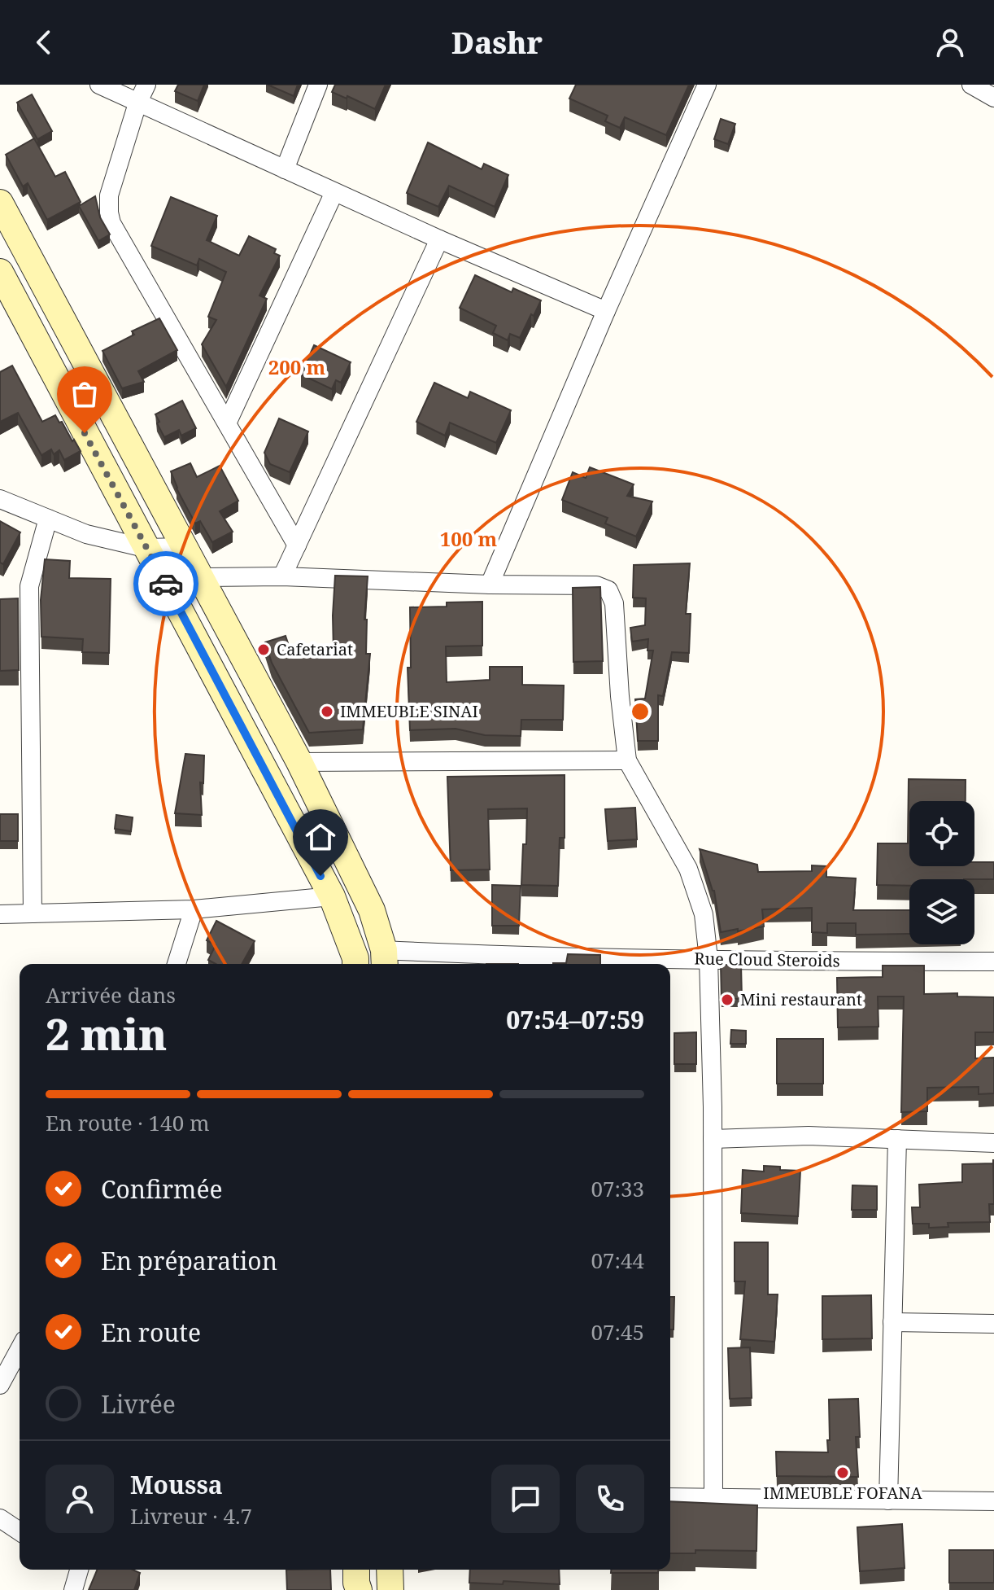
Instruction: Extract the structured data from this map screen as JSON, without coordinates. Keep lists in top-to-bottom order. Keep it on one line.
{"streets":{"street":["Rue Cloud Steroids"]},"places":["Cafetariat","IMMEUBLE SINAI","Mini restaurant","IMMEUBLE FOFANA"],"page":{"header":"Dashr","heading":["2 min","Arrivée dans","07:54–07:59"],"panel":["Moussa","Livreur · 4.7"],"bar":"En route · 140 m","list":[["Confirmée","07:33"],["En préparation","07:44"],["En route","07:45"],"Livrée"]},"rings":["200 m","100 m"]}
